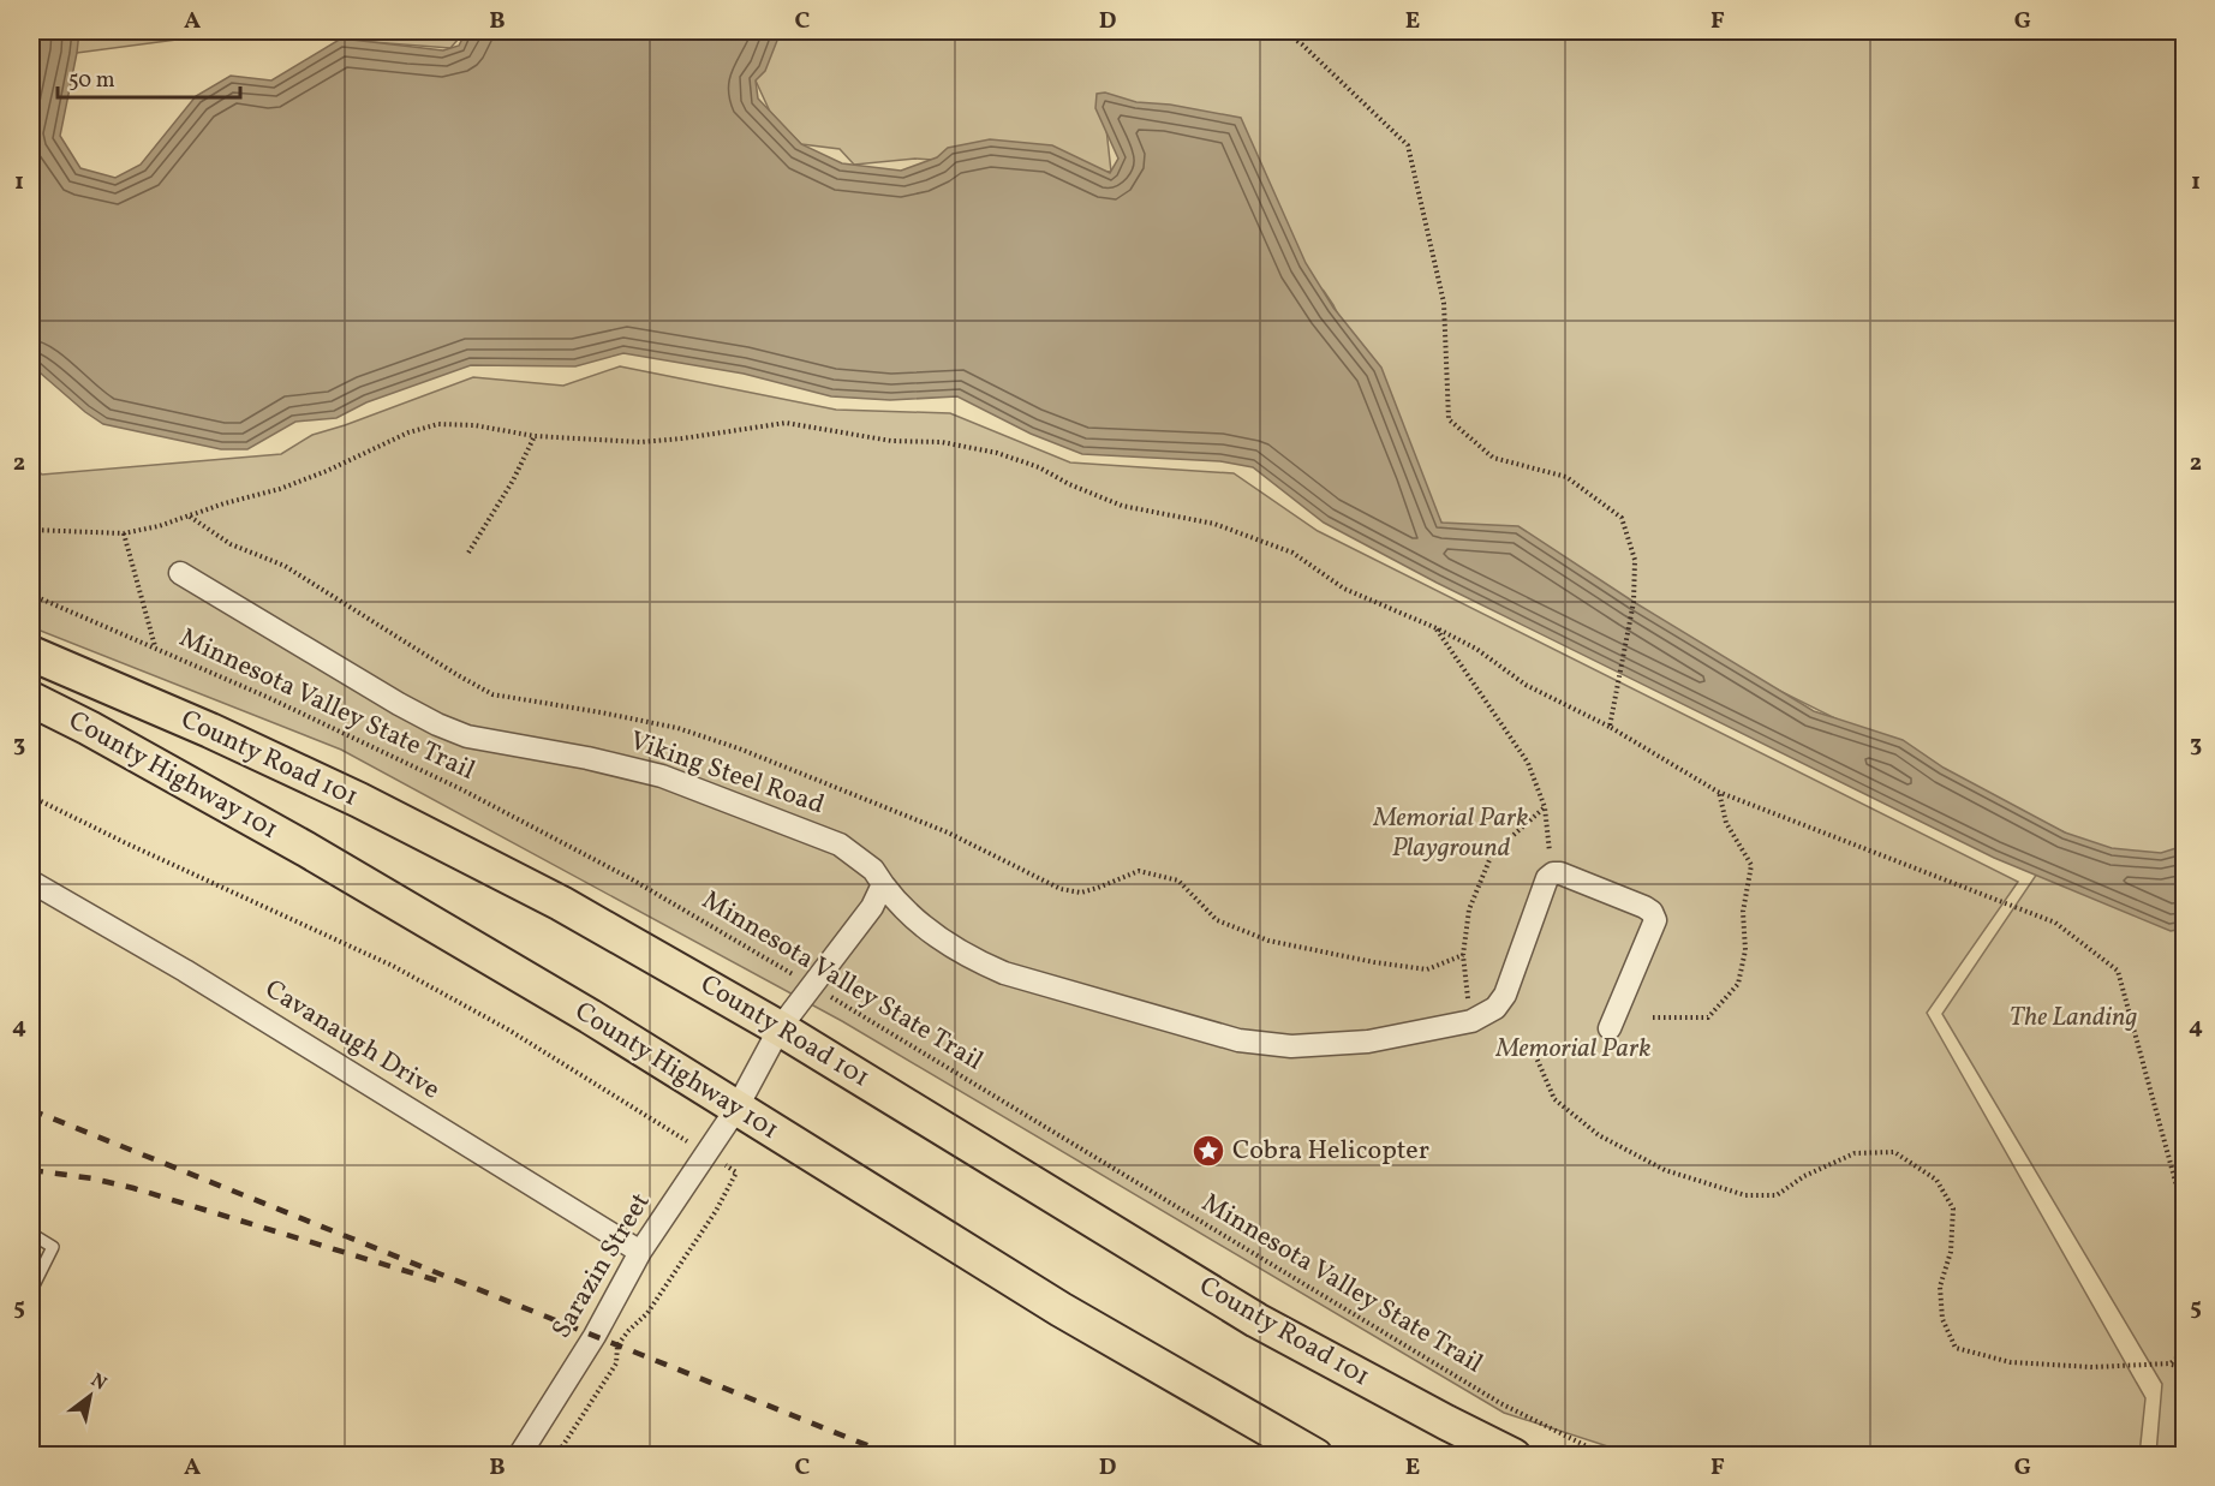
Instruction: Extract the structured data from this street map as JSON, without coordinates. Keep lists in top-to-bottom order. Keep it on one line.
{"streets":{"main road":["County Road 101","County Highway 101"],"street":["Viking Steel Road","Cavanaugh Drive","Sarazin Street"],"path":["Minnesota Valley State Trail"]},"crossings":[["County Highway 101","Sarazin Street"],["Cavanaugh Drive","Sarazin Street"]],"parks":["Memorial Park Playground","The Landing","Memorial Park"],"places":{"place":["Cobra Helicopter"]},"scale_bar":"50 m","north":"top right","grid":{"columns":["A","B","C","D","E","F","G"],"rows":["1","2","3","4","5"]}}
